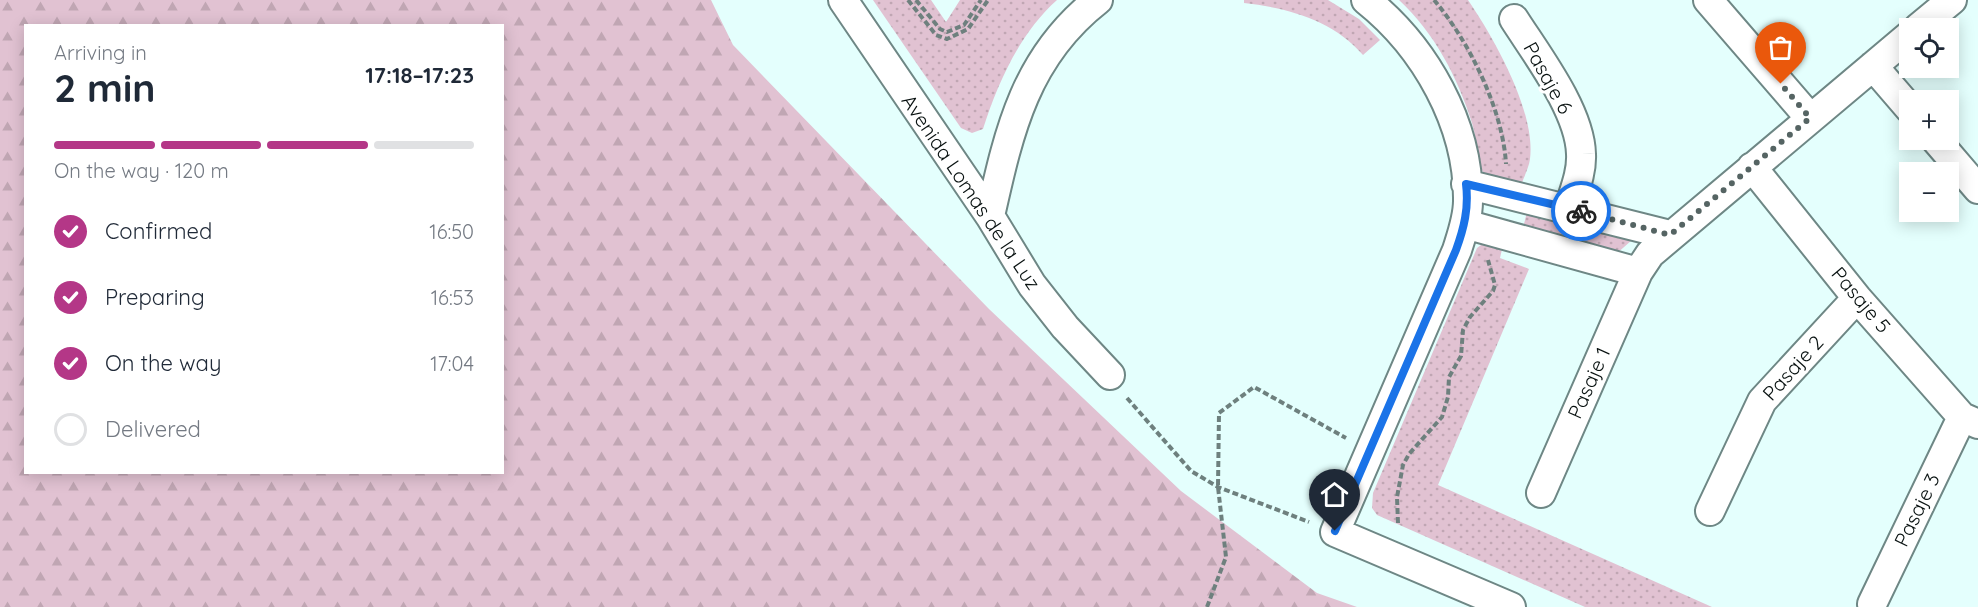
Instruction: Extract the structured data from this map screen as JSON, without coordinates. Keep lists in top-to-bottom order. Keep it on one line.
{"streets":{"street":["Pasaje 6","Avenida Lomas de la Luz","Pasaje 5","Pasaje 2","Pasaje 1","Pasaje 3"]},"crossings":[["Pasaje 5","Pasaje 2"],["Pasaje 5","Pasaje 1"],["Pasaje 5","Pasaje 3"]],"page":{"map_buttons":["+","−"],"heading":["2 min","Arriving in","17:18–17:23"],"bar":"On the way · 120 m","list":[["Confirmed","16:50"],["Preparing","16:53"],["On the way","17:04"],"Delivered"]}}
